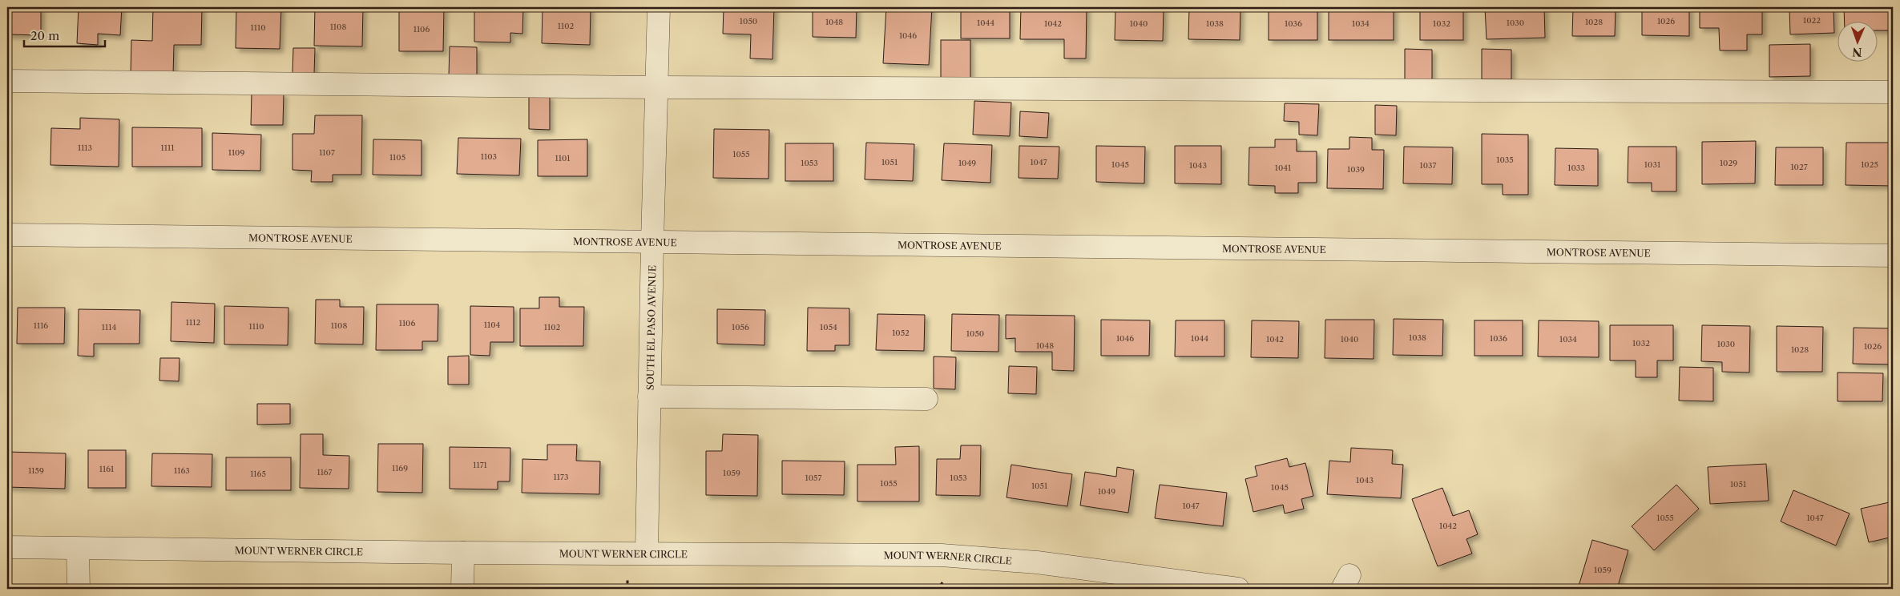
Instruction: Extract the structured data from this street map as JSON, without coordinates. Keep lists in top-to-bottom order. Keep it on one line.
{"streets":{"street":["MONTROSE AVENUE","SOUTH EL PASO AVENUE","MOUNT WERNER CIRCLE"]},"crossings":[["MONTROSE AVENUE","SOUTH EL PASO AVENUE"],["SOUTH EL PASO AVENUE","MOUNT WERNER CIRCLE"]],"house_numbers":["1022","1050","1026","1048","1028","1044","1030","1042","1040","1038","1036","1034","1032","1102","1108","1110","1106","1046","1113","1111","1109","1107","1055","1103","1105","1101","1035","1051","1047","1053","1049","1029","1045","1031","1025","1043","1037","1027","1041","1033","1039","1112","1106","1104","1116","1108","1110","1114","1102","1056","1054","1052","1050","1038","1046","1044","1036","1042","1040","1034","1032","1030","1048","1026","1028","1171","1169","1161","1159","1163","1167","1059","1165","1173","1057","1053","1043","1055","1051","1051","1045","1049","1047","1055","1047","1042","1059"],"scale_bar":"20 m","north":"bottom"}
